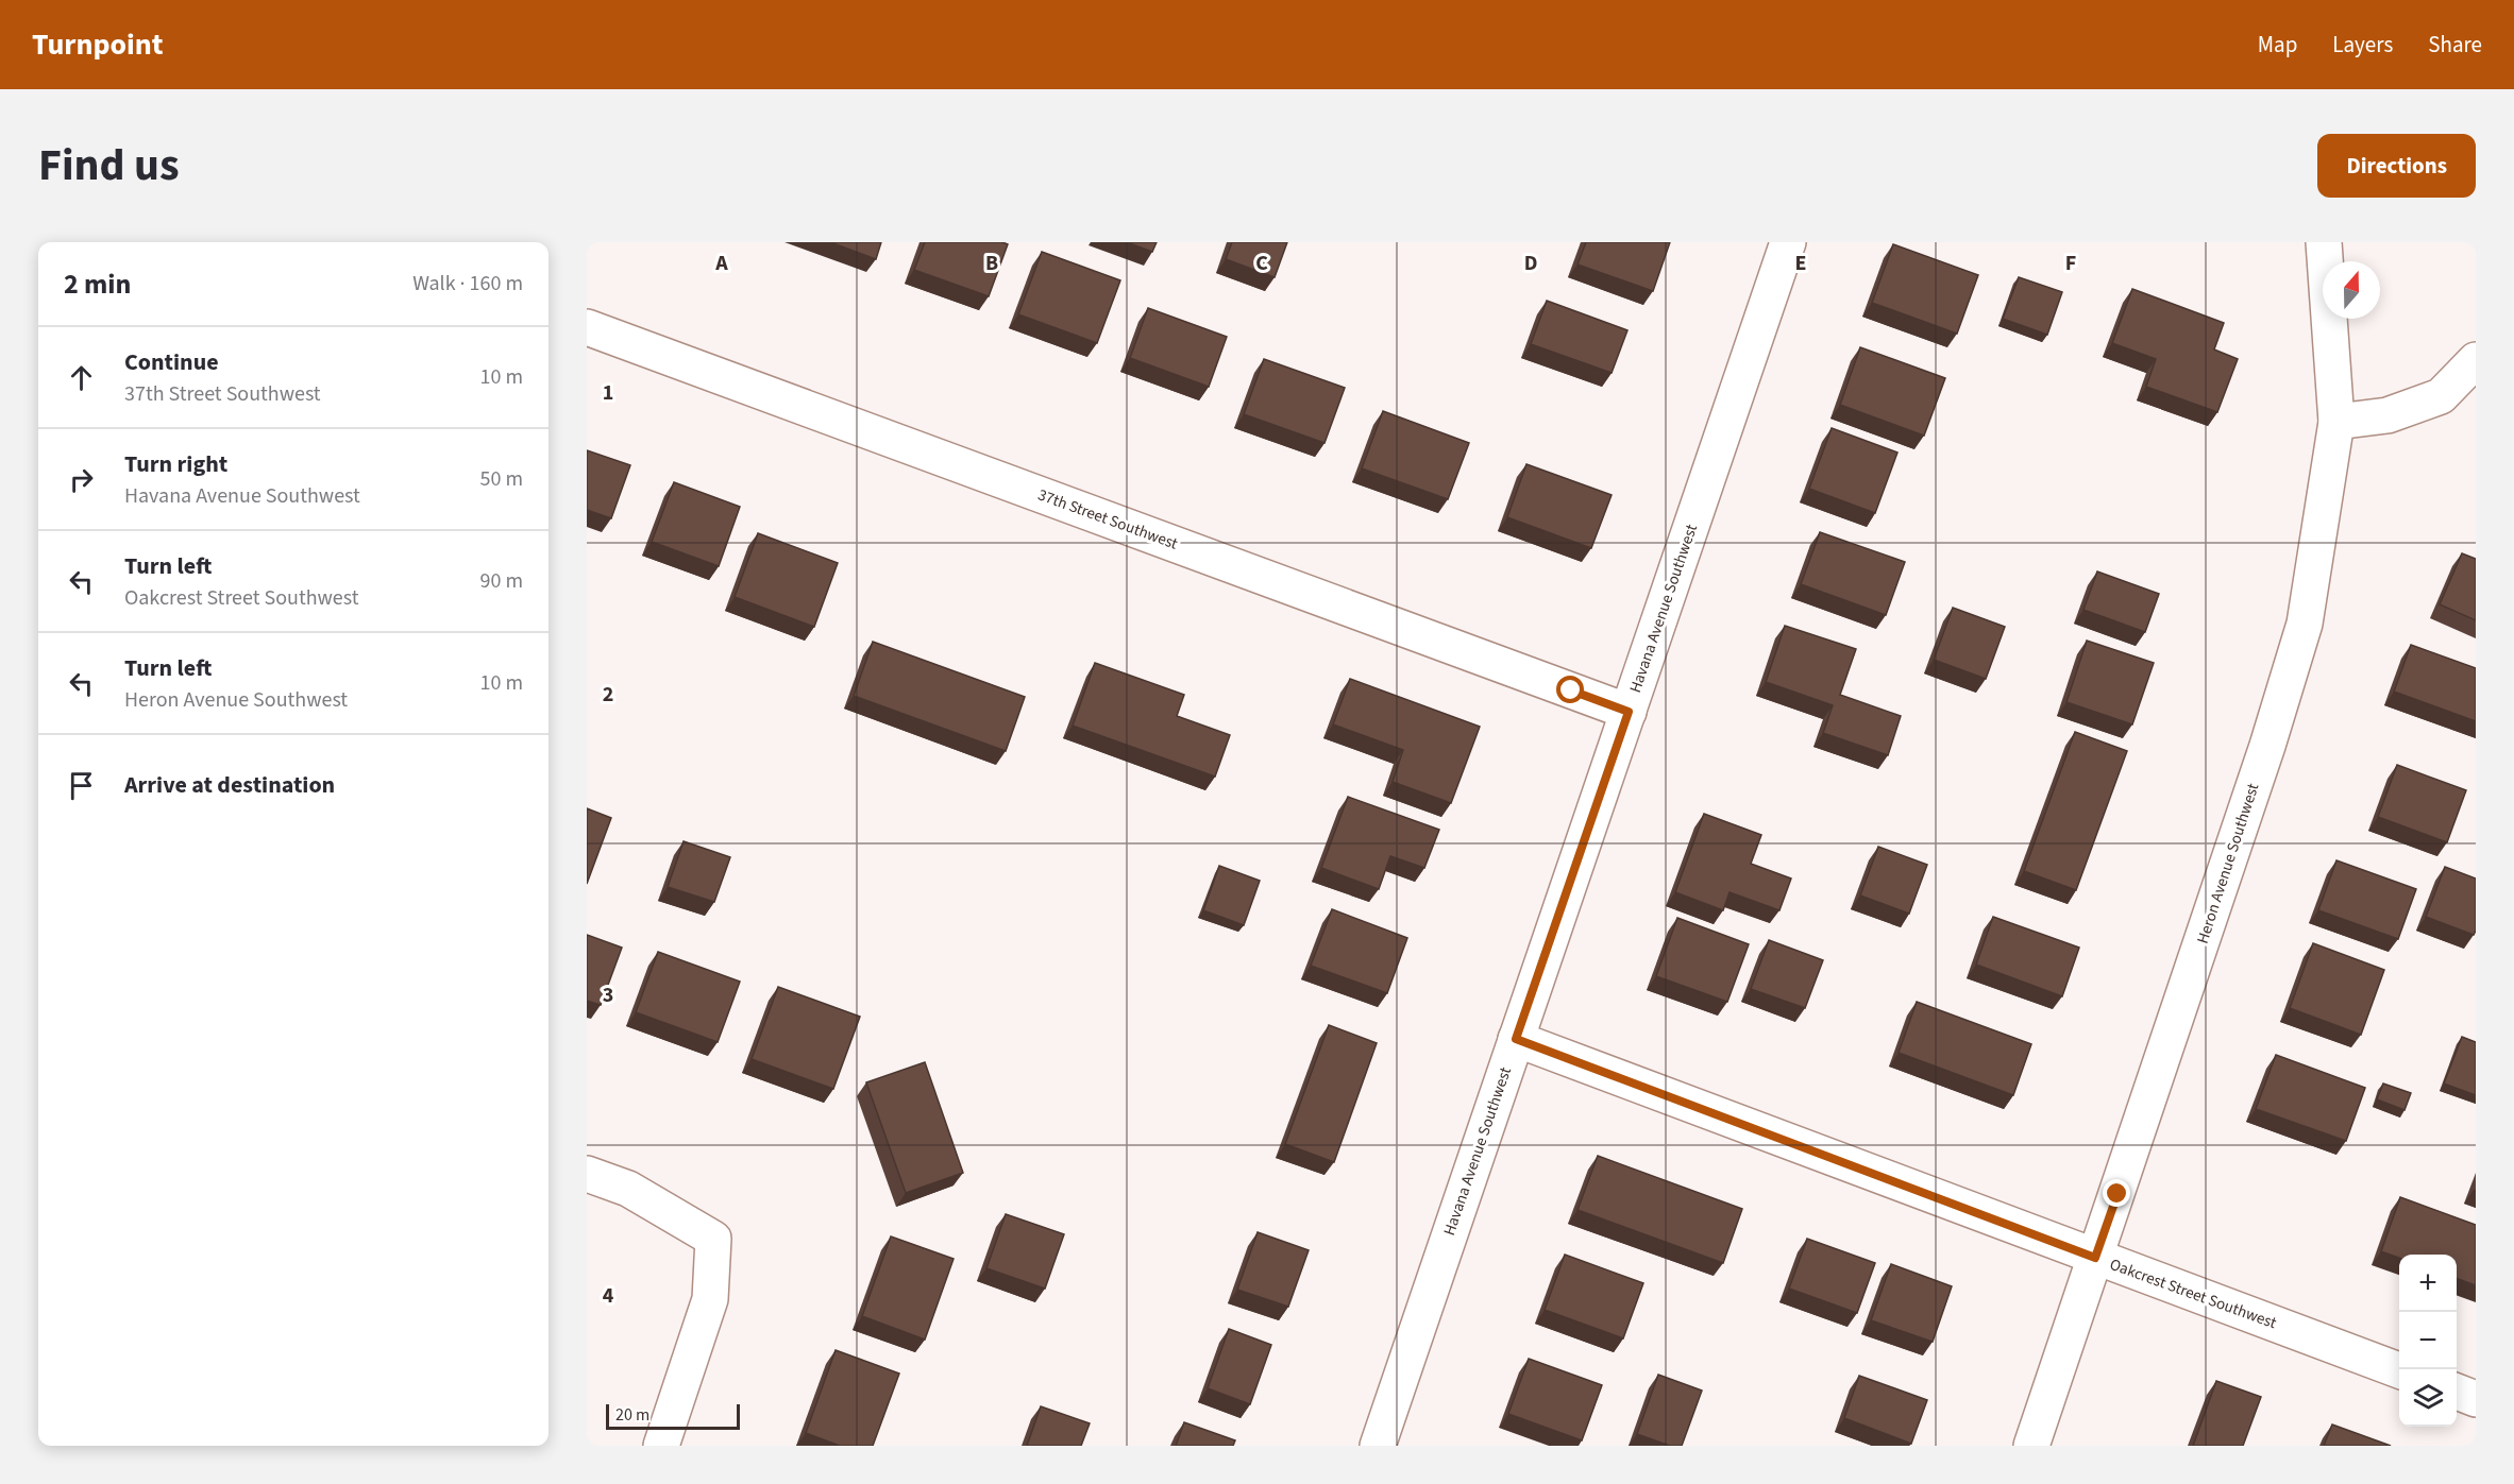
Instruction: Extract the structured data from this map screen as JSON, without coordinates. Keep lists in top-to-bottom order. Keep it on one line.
{"streets":{"street":["37th Street Southwest","Havana Avenue Southwest","Heron Avenue Southwest","Oakcrest Street Southwest"]},"crossings":[["37th Street Southwest","Havana Avenue Southwest"],["Havana Avenue Southwest","Oakcrest Street Southwest"],["Heron Avenue Southwest","Oakcrest Street Southwest"]],"scale_bar":"20 m","north":"top","page":{"header":"Turnpoint","nav":["Map","Layers","Share"],"title":"Find us","buttons":"Directions","heading":["2 min","Walk · 160 m"],"list":[["Continue","37th Street Southwest","10 m"],["Turn right","Havana Avenue Southwest","50 m"],["Turn left","Oakcrest Street Southwest","90 m"],["Turn left","Heron Avenue Southwest","10 m"],"Arrive at destination"],"map_buttons":["+","−"],"scale":"20 m"},"grid":{"columns":["A","B","C","D","E","F"],"rows":["1","2","3","4"]}}
